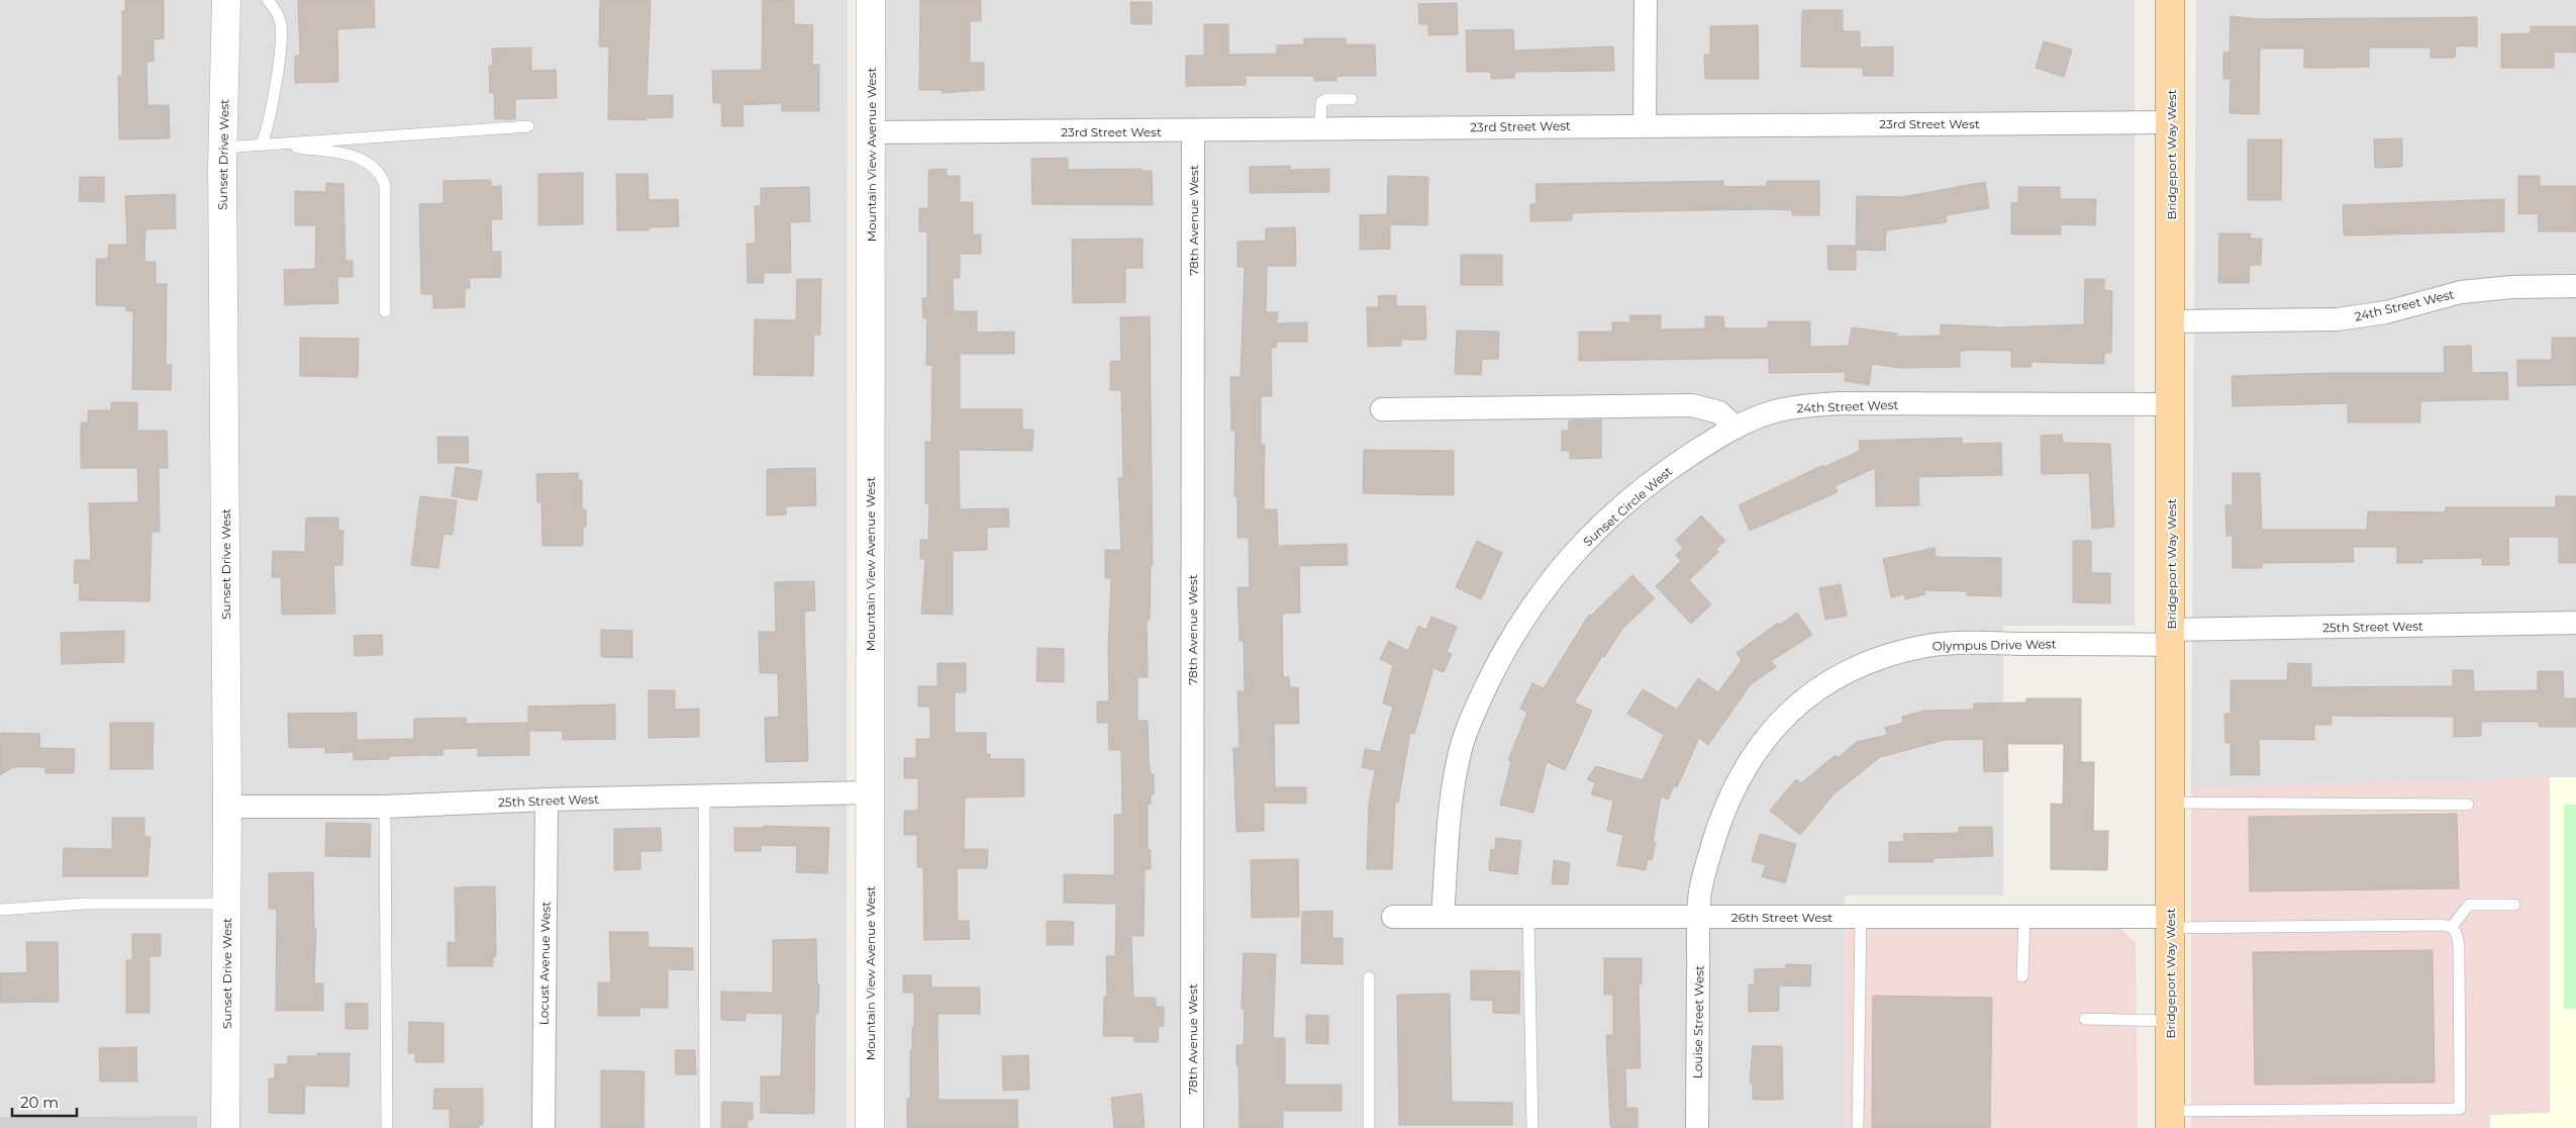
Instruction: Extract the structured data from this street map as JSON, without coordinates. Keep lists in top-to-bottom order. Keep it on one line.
{"streets":{"main road":["Bridgeport Way West"],"street":["23rd Street West","Sunset Drive West","Mountain View Avenue West","78th Avenue West","24th Street West","Sunset Circle West","25th Street West","Olympus Drive West","26th Street West","Locust Avenue West","Louise Street West"]},"crossings":[["23rd Street West","Mountain View Avenue West"],["23rd Street West","Bridgeport Way West"],["23rd Street West","78th Avenue West"],["Sunset Drive West","25th Street West"],["Mountain View Avenue West","25th Street West"],["Bridgeport Way West","24th Street West"],["Bridgeport Way West","25th Street West"],["Bridgeport Way West","Olympus Drive West"],["Bridgeport Way West","26th Street West"],["24th Street West","Sunset Circle West"],["Sunset Circle West","26th Street West"],["25th Street West","Olympus Drive West"],["25th Street West","Locust Avenue West"],["Olympus Drive West","26th Street West"],["Olympus Drive West","Louise Street West"],["26th Street West","Louise Street West"]],"scale_bar":"20 m"}
